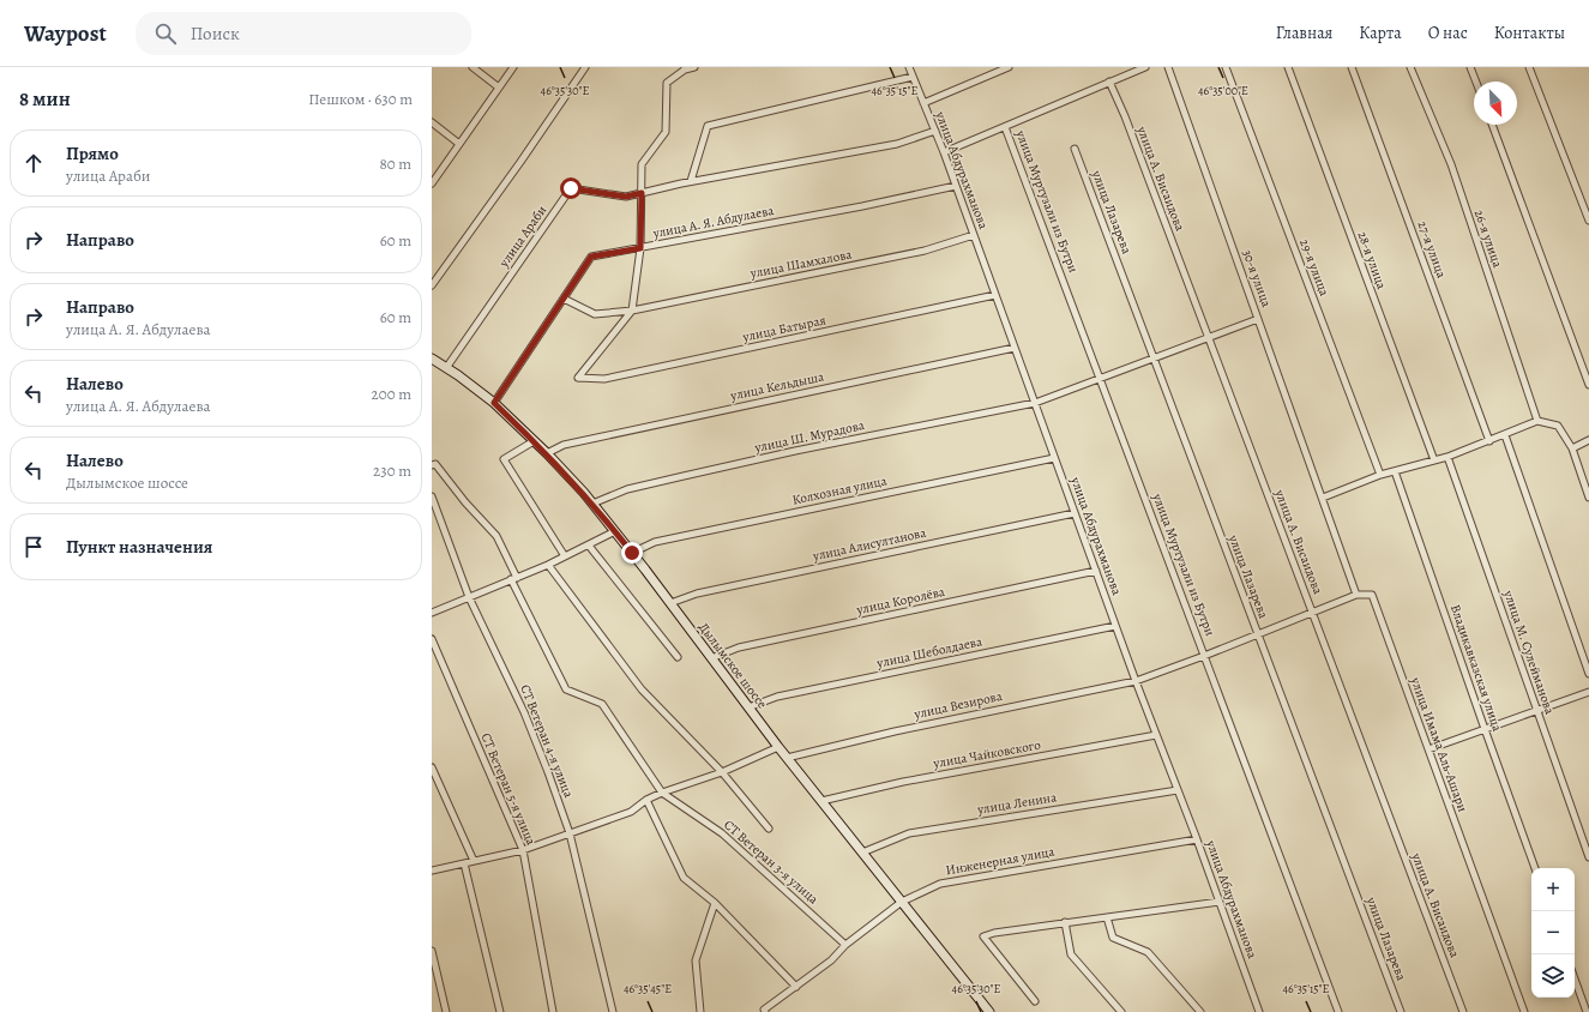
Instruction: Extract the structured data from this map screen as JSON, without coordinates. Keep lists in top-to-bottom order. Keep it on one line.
{"streets":{"main road":["Дылымское шоссе"],"street":["улица Абдурахманова","улица А. Висаидова","улица Муртузали из Бутри","улица Лазарева","улица А. Я. Абдулаева","улица Араби","26-я улица","27-я улица","28-я улица","улица Шамхалова","29-я улица","30-я улица","улица Батырая","улица Кельдыша","улица Ш. Мурадова","Колхозная улица","улица Алисултанова","улица Королёва","улица Шеболдаева","улица М. Сулейманова","Владикавказская улица","улица Везирова","СТ Ветеран 4-я улица","улица Имама Аль-Ашари","улица Чайковского","СТ Ветеран 5-я улица","улица Ленина","Инженерная улица","СТ Ветеран 3-я улица"]},"crossings":[["улица Абдурахманова","улица А. Я. Абдулаева"],["улица Абдурахманова","улица Араби"],["улица Абдурахманова","улица Шамхалова"],["улица Абдурахманова","улица Батырая"],["улица Абдурахманова","улица Кельдыша"],["улица Абдурахманова","улица Ш. Мурадова"],["улица Абдурахманова","Колхозная улица"],["улица Абдурахманова","улица Алисултанова"],["улица Абдурахманова","улица Королёва"],["улица Абдурахманова","улица Шеболдаева"],["улица Абдурахманова","улица Везирова"],["улица Абдурахманова","улица Чайковского"],["улица Абдурахманова","улица Ленина"],["улица Абдурахманова","Инженерная улица"],["улица А. Висаидова","улица Ш. Мурадова"],["улица А. Висаидова","улица Везирова"],["улица Муртузали из Бутри","улица Ш. Мурадова"],["улица Муртузали из Бутри","улица Везирова"],["улица Лазарева","улица Ш. Мурадова"],["улица Лазарева","улица Везирова"],["улица А. Я. Абдулаева","улица Шамхалова"],["улица А. Я. Абдулаева","Дылымское шоссе"],["улица Араби","Дылымское шоссе"],["улица Шамхалова","улица Батырая"],["30-я улица","улица Ш. Мурадова"],["улица Кельдыша","Дылымское шоссе"],["улица Ш. Мурадова","Дылымское шоссе"],["Колхозная улица","Дылымское шоссе"],["улица Алисултанова","Дылымское шоссе"],["улица Королёва","Дылымское шоссе"],["улица Шеболдаева","Дылымское шоссе"],["Дылымское шоссе","улица Везирова"],["Дылымское шоссе","улица Чайковского"],["Дылымское шоссе","улица Ленина"],["Дылымское шоссе","Инженерная улица"],["улица Везирова","улица Имама Аль-Ашари"],["Инженерная улица","СТ Ветеран 3-я улица"]],"north":"bottom right","page":{"header":"Waypost","search":"Поиск","nav":["Главная","Карта","О нас","Контакты"],"heading":["8 мин","Пешком · 630 m"],"list":[["Прямо","улица Араби","80 m"],["Направо","60 m"],["Направо","улица А. Я. Абдулаева","60 m"],["Налево","улица А. Я. Абдулаева","200 m"],["Налево","Дылымское шоссе","230 m"],"Пункт назначения"],"map_buttons":["+","−"]},"coordinates":["46°35'30\"E","46°35'15\"E","46°35'00\"E","46°35'45\"E"]}
